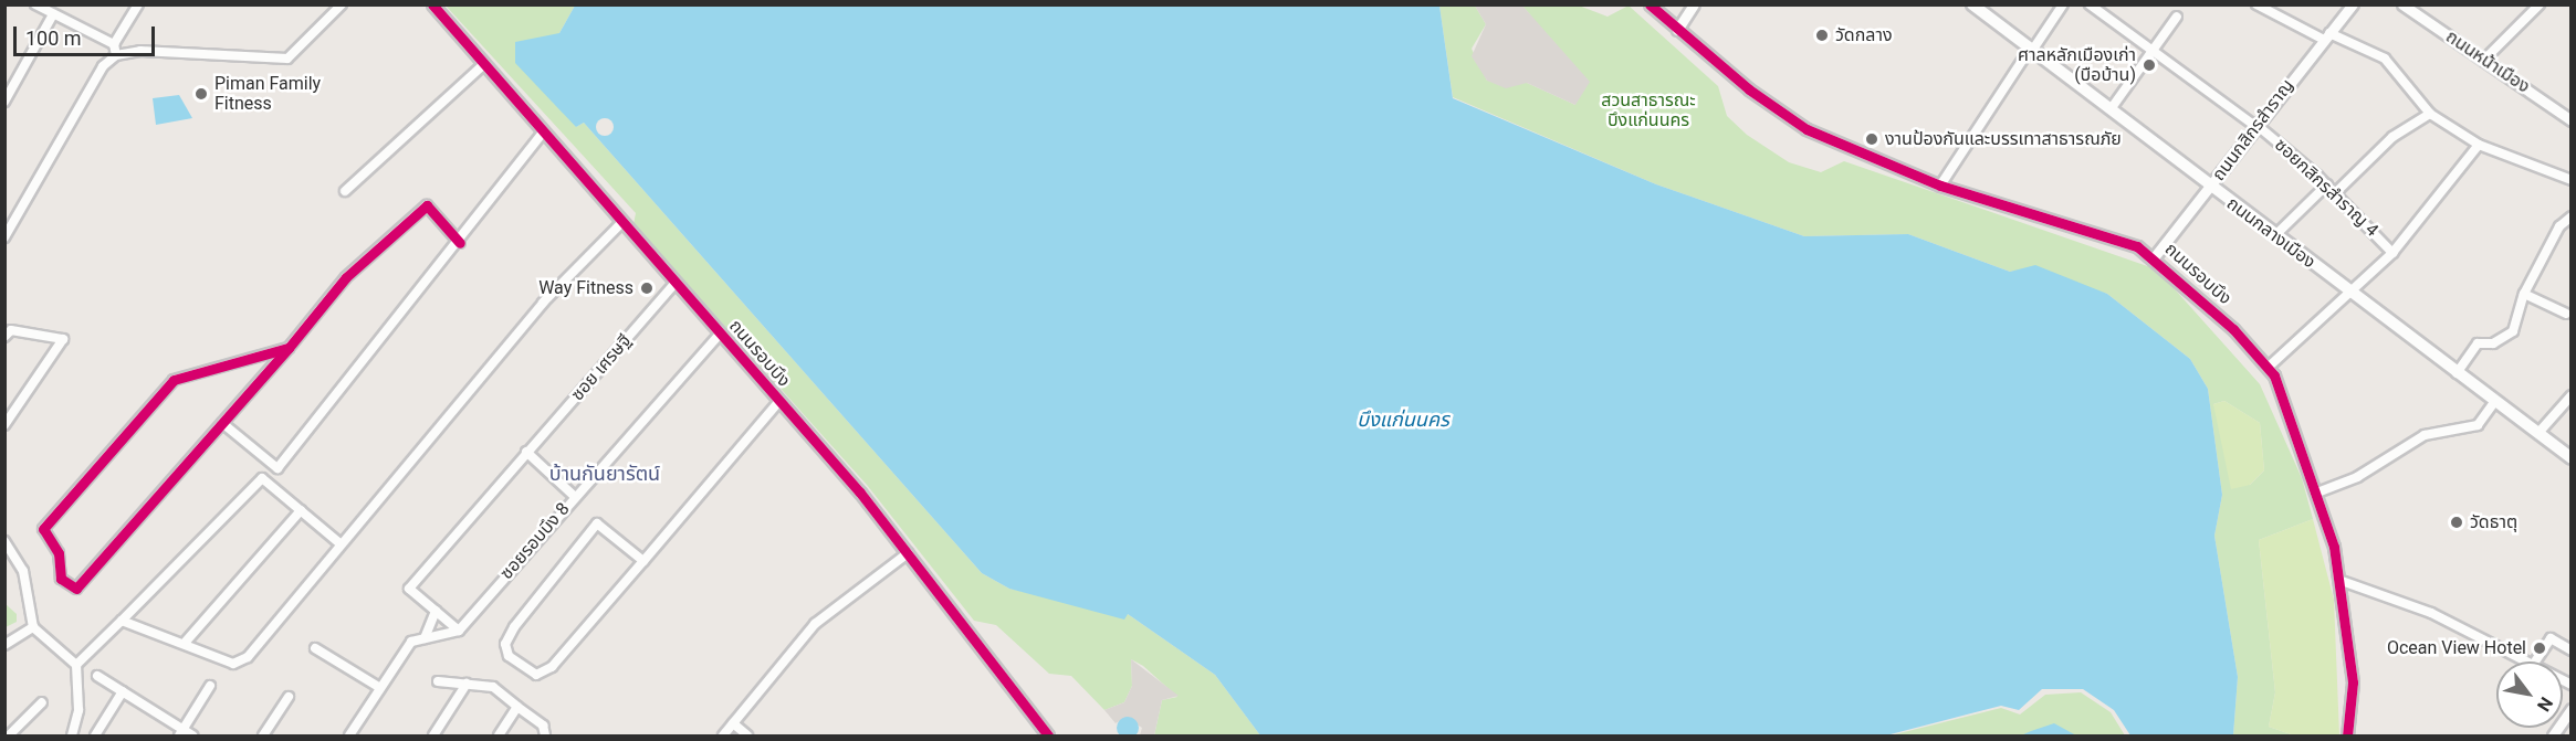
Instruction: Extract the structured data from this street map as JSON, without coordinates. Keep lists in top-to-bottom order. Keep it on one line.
{"streets":{"main road":["ถนนกลางเมือง"],"street":["ถนนหน้าเมือง","ถนนกสิกรสำราญ","ซอยกสิกรสำราญ 4","ถนนรอบบึง","ซอย เศรษฐี","ซอยรอบบึง 8"]},"crossings":[["ถนนกสิกรสำราญ","ซอยกสิกรสำราญ 4"],["ถนนกสิกรสำราญ","ถนนกลางเมือง"],["ถนนกสิกรสำราญ","ถนนรอบบึง"],["ถนนรอบบึง","ซอย เศรษฐี"],["ถนนรอบบึง","ซอยรอบบึง 8"]],"districts":["บ้านกันยารัตน์"],"water":["บึงแก่นนคร"],"parks":["สวนสาธารณะ บึงแก่นนคร"],"places":["วัดกลาง","ศาลหลักเมืองเก่า (บือบ้าน)","Piman Family Fitness","งานป้องกันและบรรเทาสาธารณภัย","Way Fitness","วัดธาตุ","Ocean View Hotel"],"scale_bar":"100 m","north":"bottom right"}
